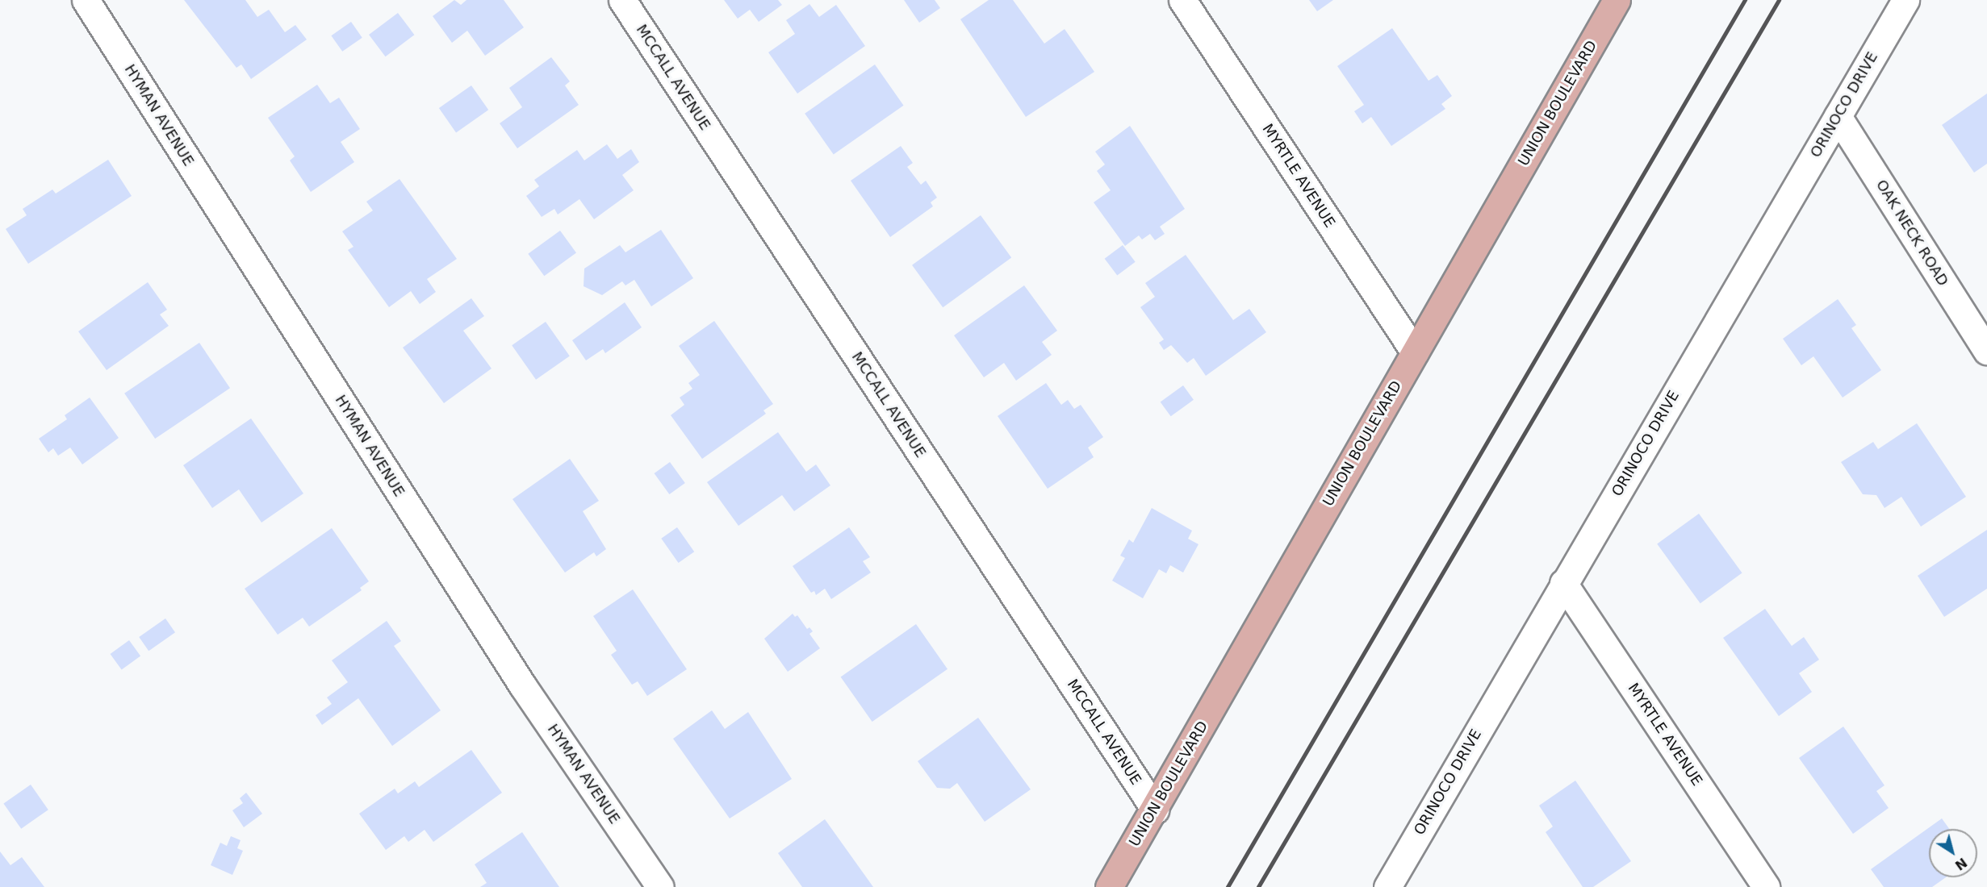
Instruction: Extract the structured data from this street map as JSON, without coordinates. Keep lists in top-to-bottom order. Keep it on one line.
{"streets":{"main road":["UNION BOULEVARD"],"street":["MCCALL AVENUE","ORINOCO DRIVE","HYMAN AVENUE","MYRTLE AVENUE","OAK NECK ROAD"]},"crossings":[["MCCALL AVENUE","UNION BOULEVARD"],["UNION BOULEVARD","MYRTLE AVENUE"],["ORINOCO DRIVE","MYRTLE AVENUE"],["ORINOCO DRIVE","OAK NECK ROAD"]],"north":"bottom right"}
